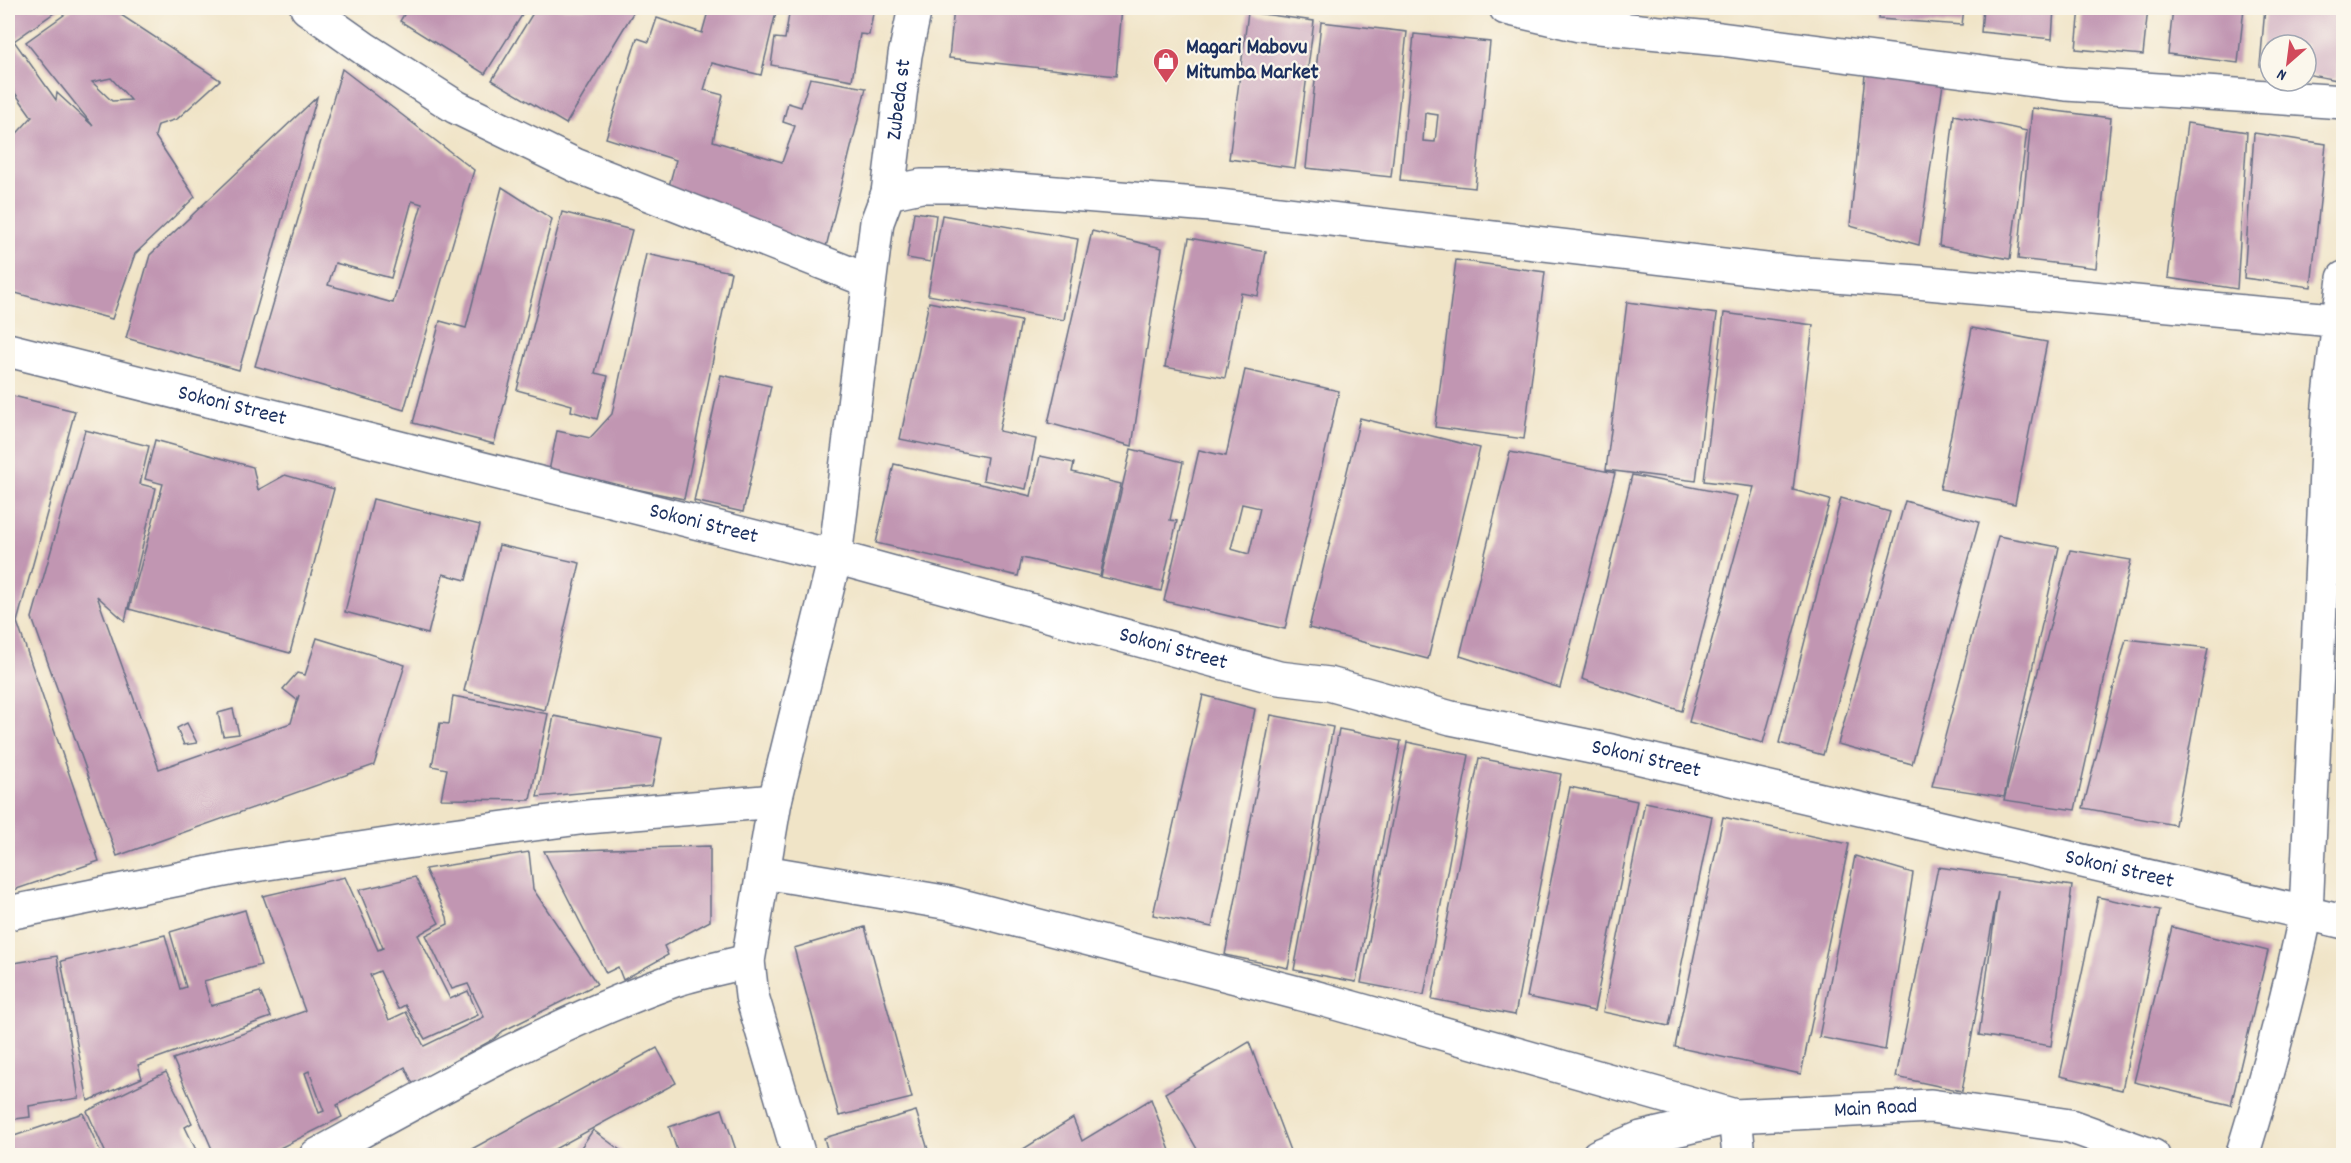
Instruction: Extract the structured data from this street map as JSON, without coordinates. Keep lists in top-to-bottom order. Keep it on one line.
{"streets":{"main road":["Zubeda st","Sokoni Street","Main Road"]},"crossings":[["Zubeda st","Sokoni Street"]],"places":{"shop":["Magari Mabovu Mitumba Market"]},"north":"bottom left"}
